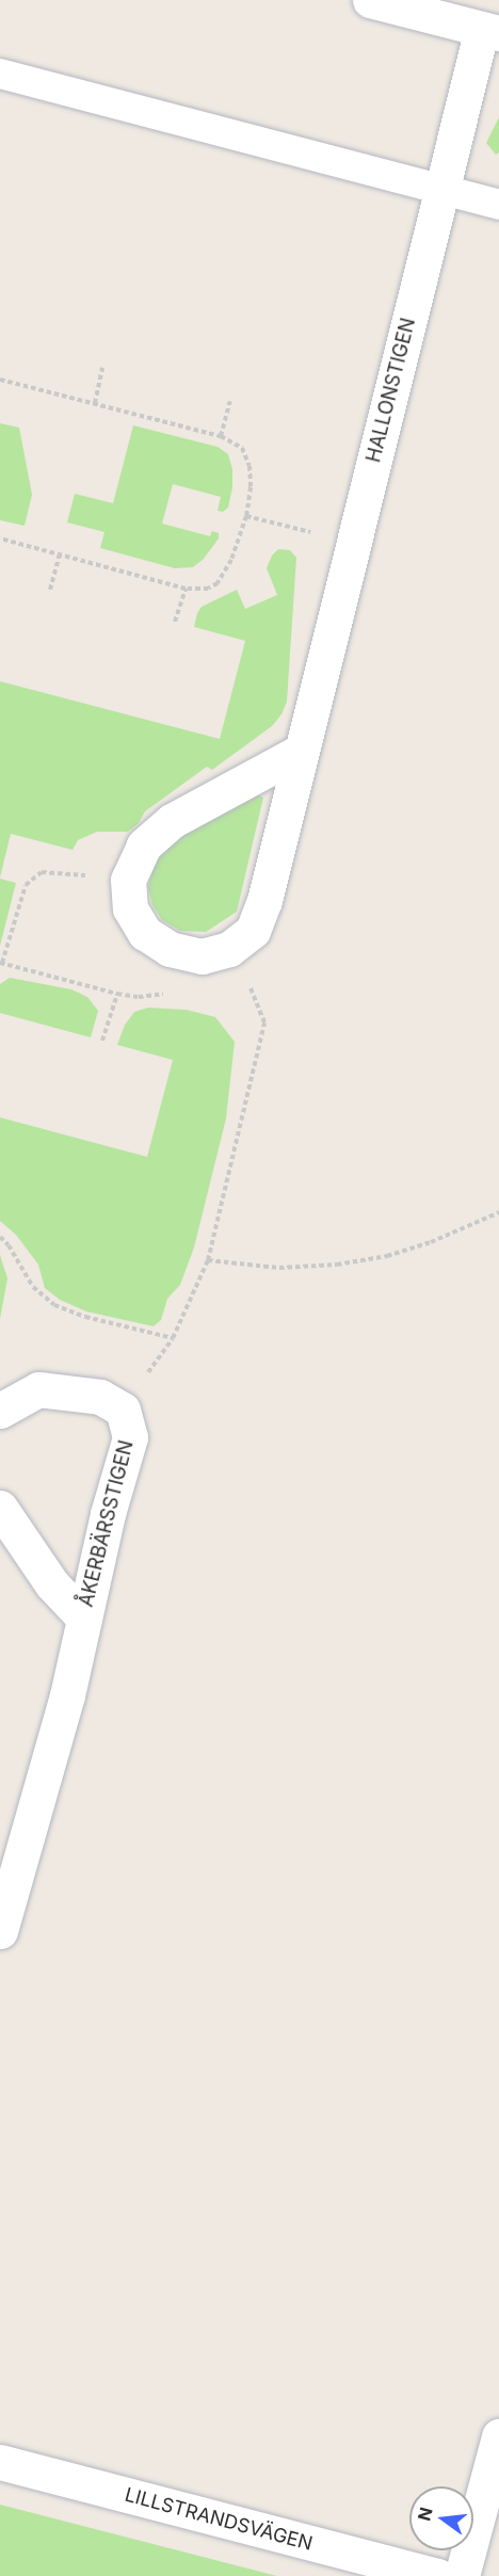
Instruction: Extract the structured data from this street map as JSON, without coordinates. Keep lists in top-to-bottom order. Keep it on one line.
{"streets":{"street":["HALLONSTIGEN","ÅKERBÄRSSTIGEN","LILLSTRANDSVÄGEN"]},"north":"left"}
